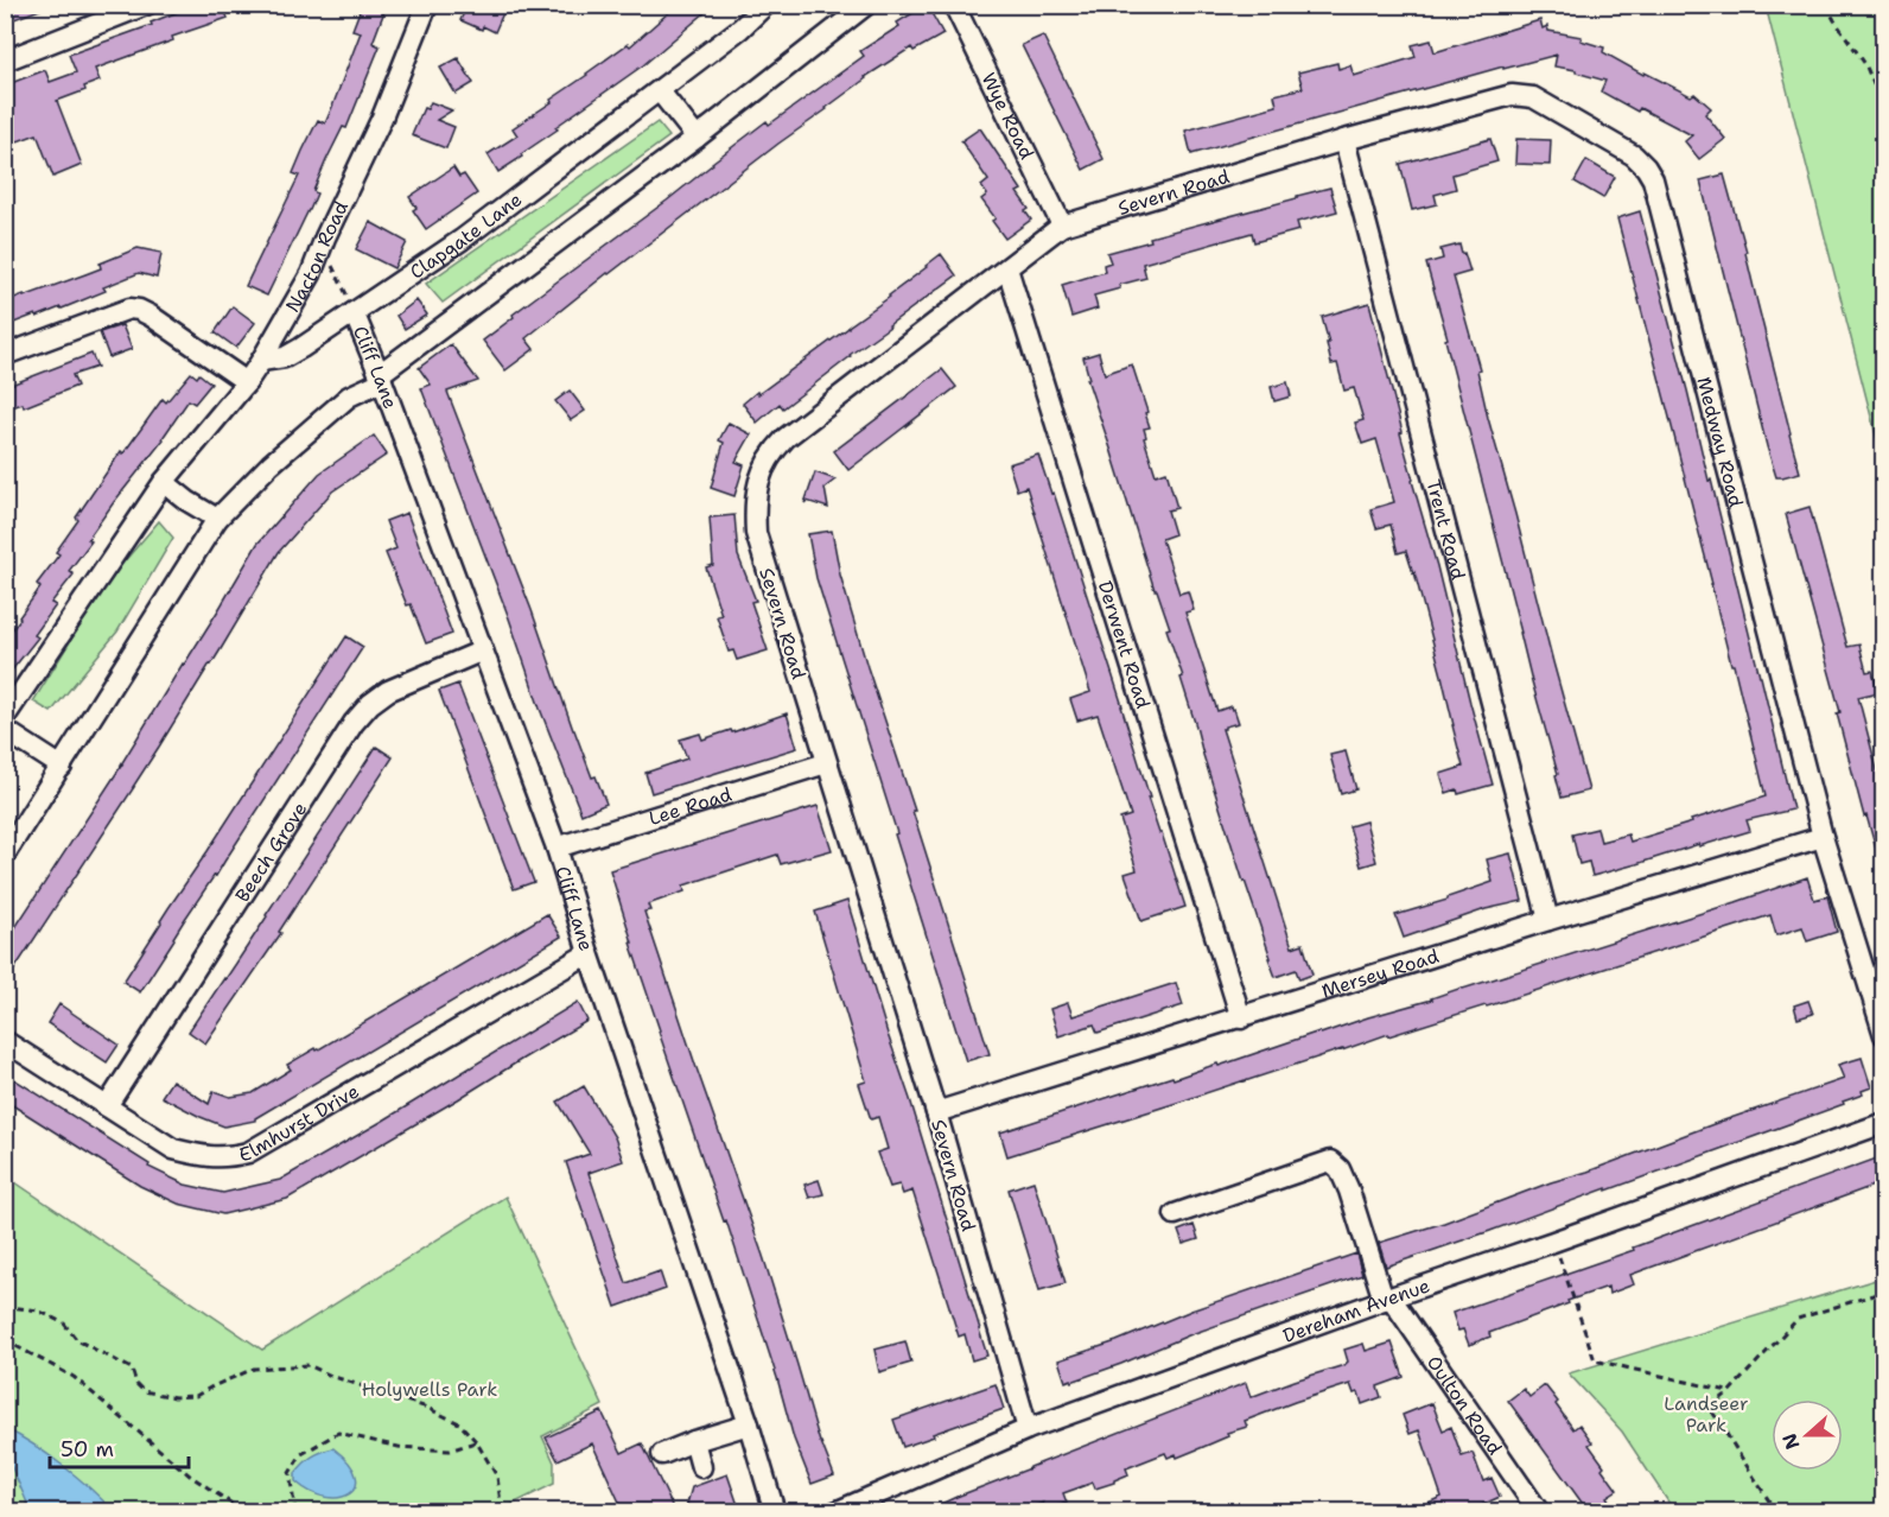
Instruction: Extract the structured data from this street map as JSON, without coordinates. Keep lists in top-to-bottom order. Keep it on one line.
{"streets":{"street":["Wye Road","Severn Road","Clapgate Lane","Nacton Road","Cliff Lane","Medway Road","Trent Road","Derwent Road","Lee Road","Beech Grove","Mersey Road","Elmhurst Drive","Dereham Avenue","Oulton Road"]},"crossings":[["Wye Road","Severn Road"],["Severn Road","Medway Road"],["Severn Road","Trent Road"],["Severn Road","Derwent Road"],["Severn Road","Lee Road"],["Severn Road","Mersey Road"],["Severn Road","Dereham Avenue"],["Clapgate Lane","Nacton Road"],["Clapgate Lane","Cliff Lane"],["Cliff Lane","Lee Road"],["Cliff Lane","Beech Grove"],["Cliff Lane","Elmhurst Drive"],["Medway Road","Trent Road"],["Medway Road","Mersey Road"],["Trent Road","Mersey Road"],["Derwent Road","Mersey Road"],["Beech Grove","Elmhurst Drive"],["Dereham Avenue","Oulton Road"]],"parks":["Holywells Park","Landseer Park"],"scale_bar":"50 m","north":"left"}
